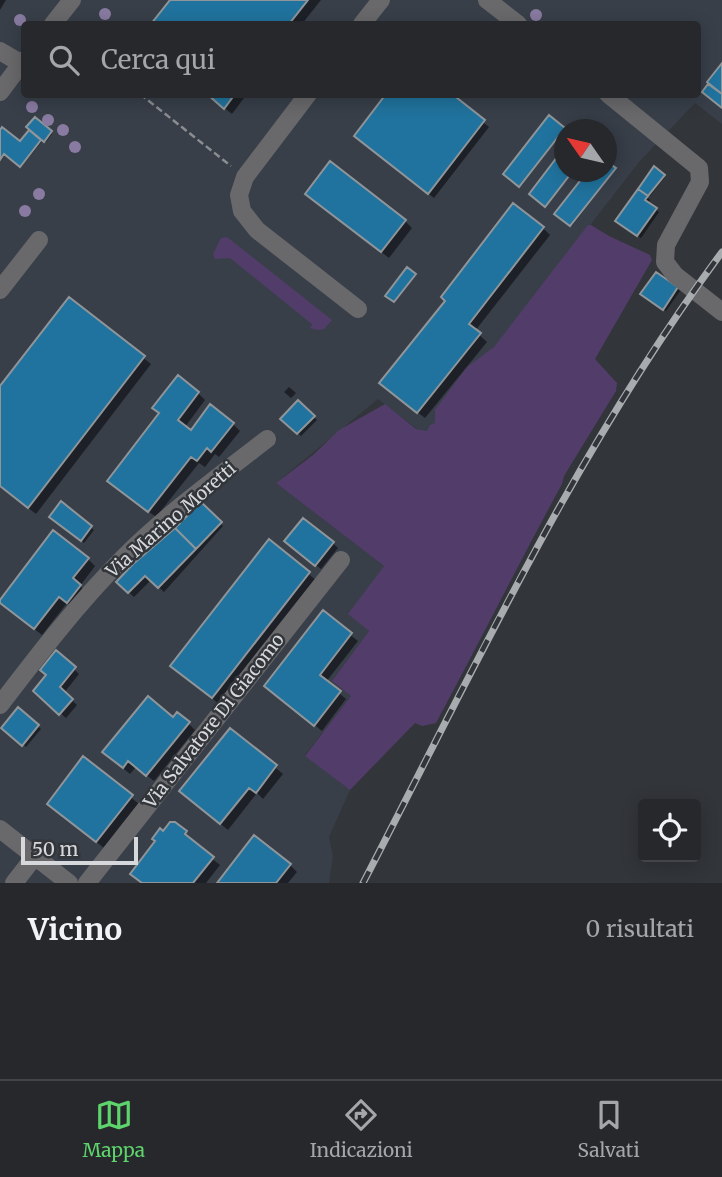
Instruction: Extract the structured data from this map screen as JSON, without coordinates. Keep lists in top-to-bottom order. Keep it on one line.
{"streets":{"street":["Via Marino Moretti","Via Salvatore Di Giacomo"]},"scale_bar":"50 m","north":"top left","page":{"search":"Cerca qui","scale":"50 m","heading":["Vicino","0 risultati"],"nav":["Mappa","Indicazioni","Salvati"]}}
